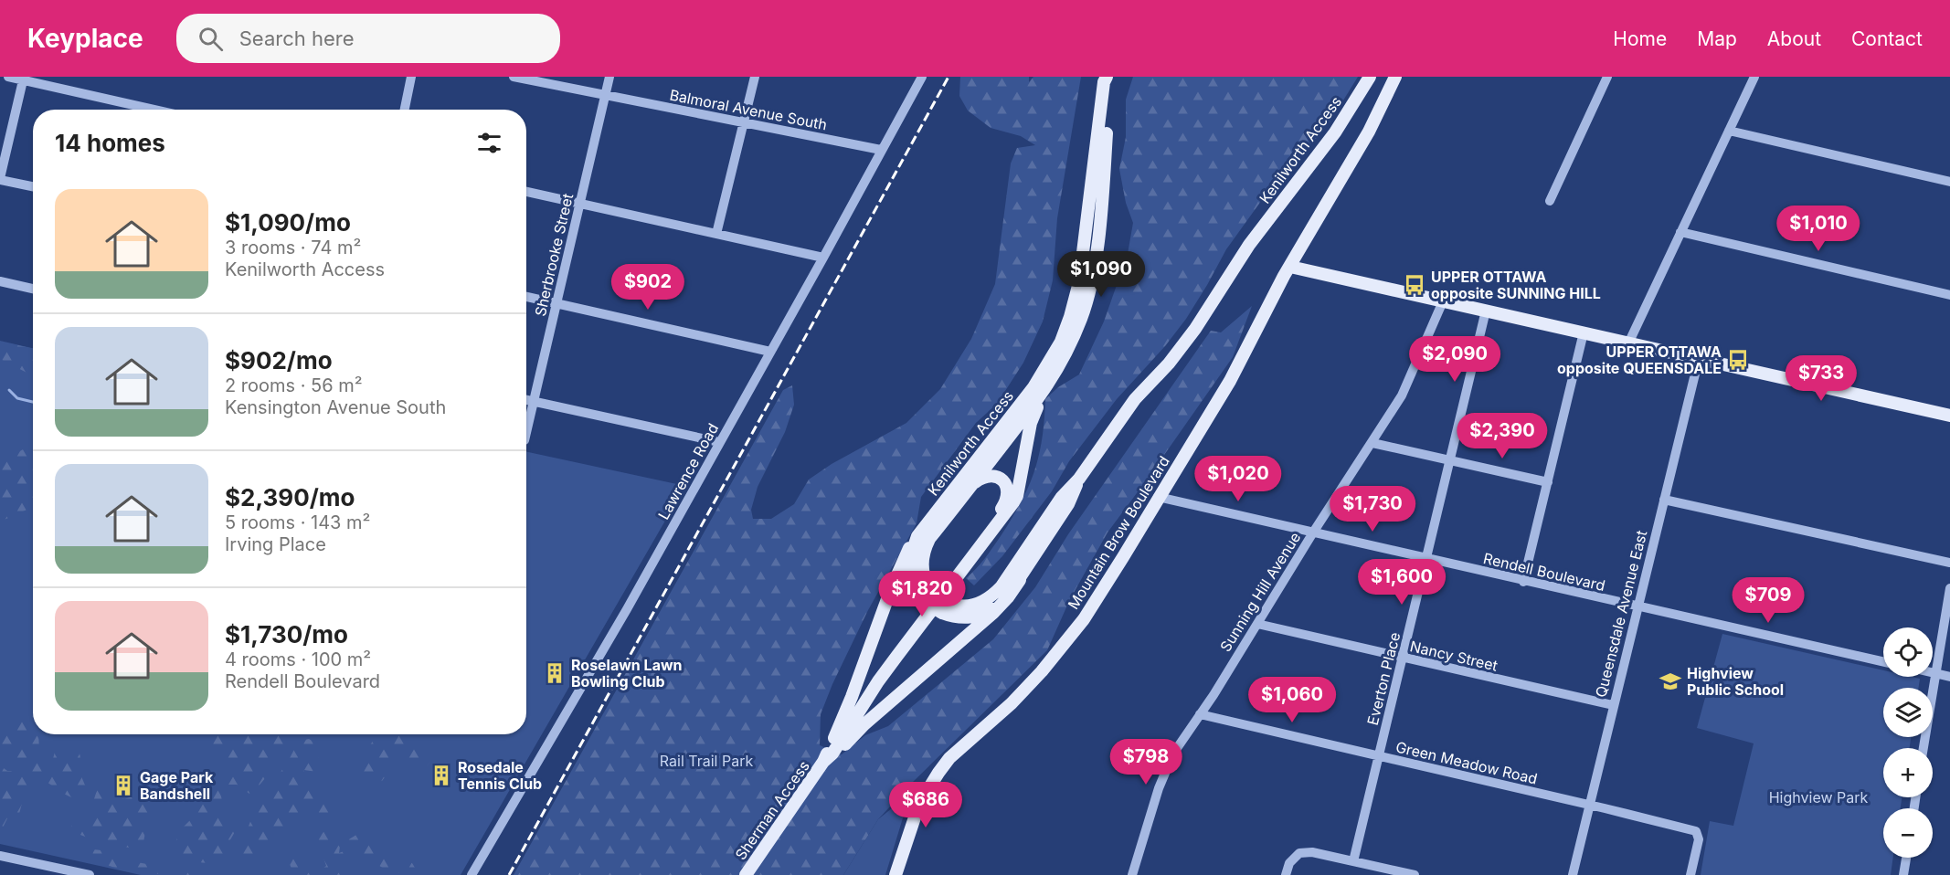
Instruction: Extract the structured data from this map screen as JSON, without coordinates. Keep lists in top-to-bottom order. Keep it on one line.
{"streets":{"main road":["Kenilworth Access","Mountain Brow Boulevard","Sherman Access"],"street":["Balmoral Avenue South","Sherbrooke Street","Lawrence Road","Rendell Boulevard","Sunning Hill Avenue","Queensdale Avenue East","Nancy Street","Everton Place","Green Meadow Road"]},"crossings":[["Balmoral Avenue South","Sherbrooke Street"],["Balmoral Avenue South","Lawrence Road"],["Mountain Brow Boulevard","Rendell Boulevard"],["Rendell Boulevard","Sunning Hill Avenue"],["Rendell Boulevard","Queensdale Avenue East"],["Rendell Boulevard","Everton Place"],["Sunning Hill Avenue","Nancy Street"],["Sunning Hill Avenue","Green Meadow Road"],["Queensdale Avenue East","Nancy Street"],["Queensdale Avenue East","Green Meadow Road"],["Nancy Street","Everton Place"],["Everton Place","Green Meadow Road"]],"parks":["Rail Trail Park","Highview Park"],"places":{"bus stop":["UPPER OTTAWA opposite SUNNING HILL","UPPER OTTAWA opposite QUEENSDALE"],"building":["Roselawn Lawn Bowling Club","Rosedale Tennis Club","Gage Park Bandshell"],"school or university":["Highview Public School"]},"page":{"header":"Keyplace","search":"Search here","nav":["Home","Map","About","Contact"],"heading":"14 homes","list":[{"name":"$1,090/mo","note":"3 rooms · 74 m² · Kenilworth Access"},{"name":"$902/mo","note":"2 rooms · 56 m² · Kensington Avenue South"},{"name":"$2,390/mo","note":"5 rooms · 143 m² · Irving Place"},{"name":"$1,730/mo","note":"4 rooms · 100 m² · Rendell Boulevard"}],"price":["$1,010","$1,090","$902","$2,090","$733","$2,390","$1,020","$1,730","$1,600","$1,820","$709","$1,060","$798","$686"],"map_buttons":["+","−"]}}
